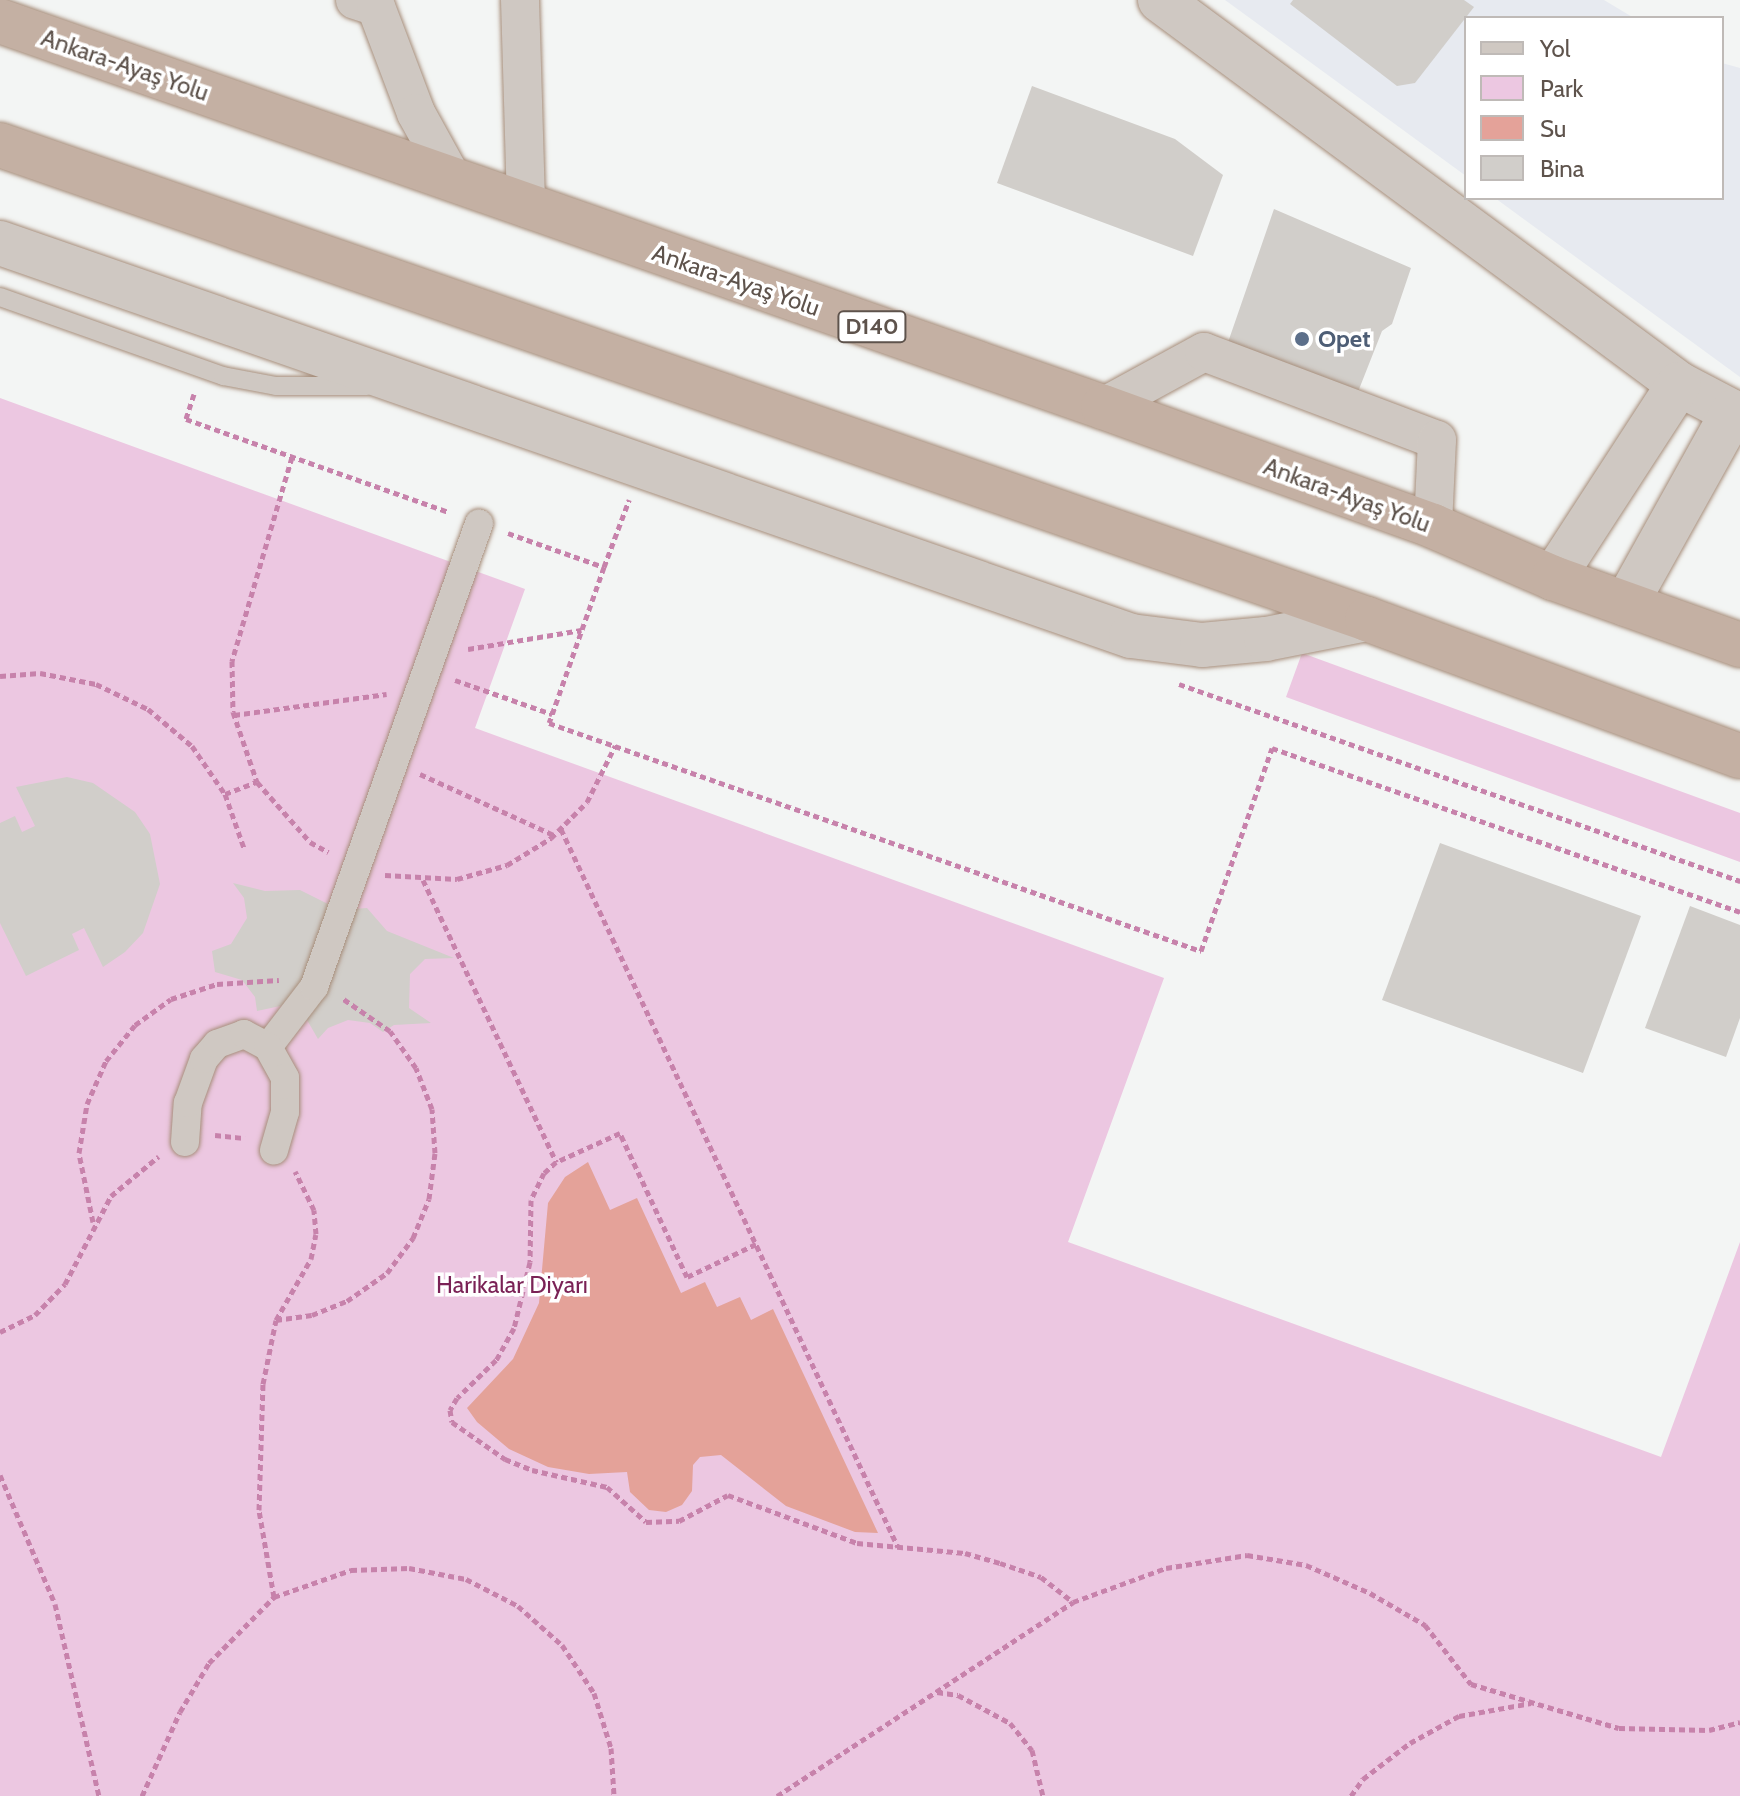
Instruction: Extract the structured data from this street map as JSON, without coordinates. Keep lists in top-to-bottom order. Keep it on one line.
{"streets":{"highway":["Ankara-Ayaş Yolu","D140"]},"parks":["Harikalar Diyarı"],"places":["Opet"],"legend":["Yol","Park","Su","Bina"]}
